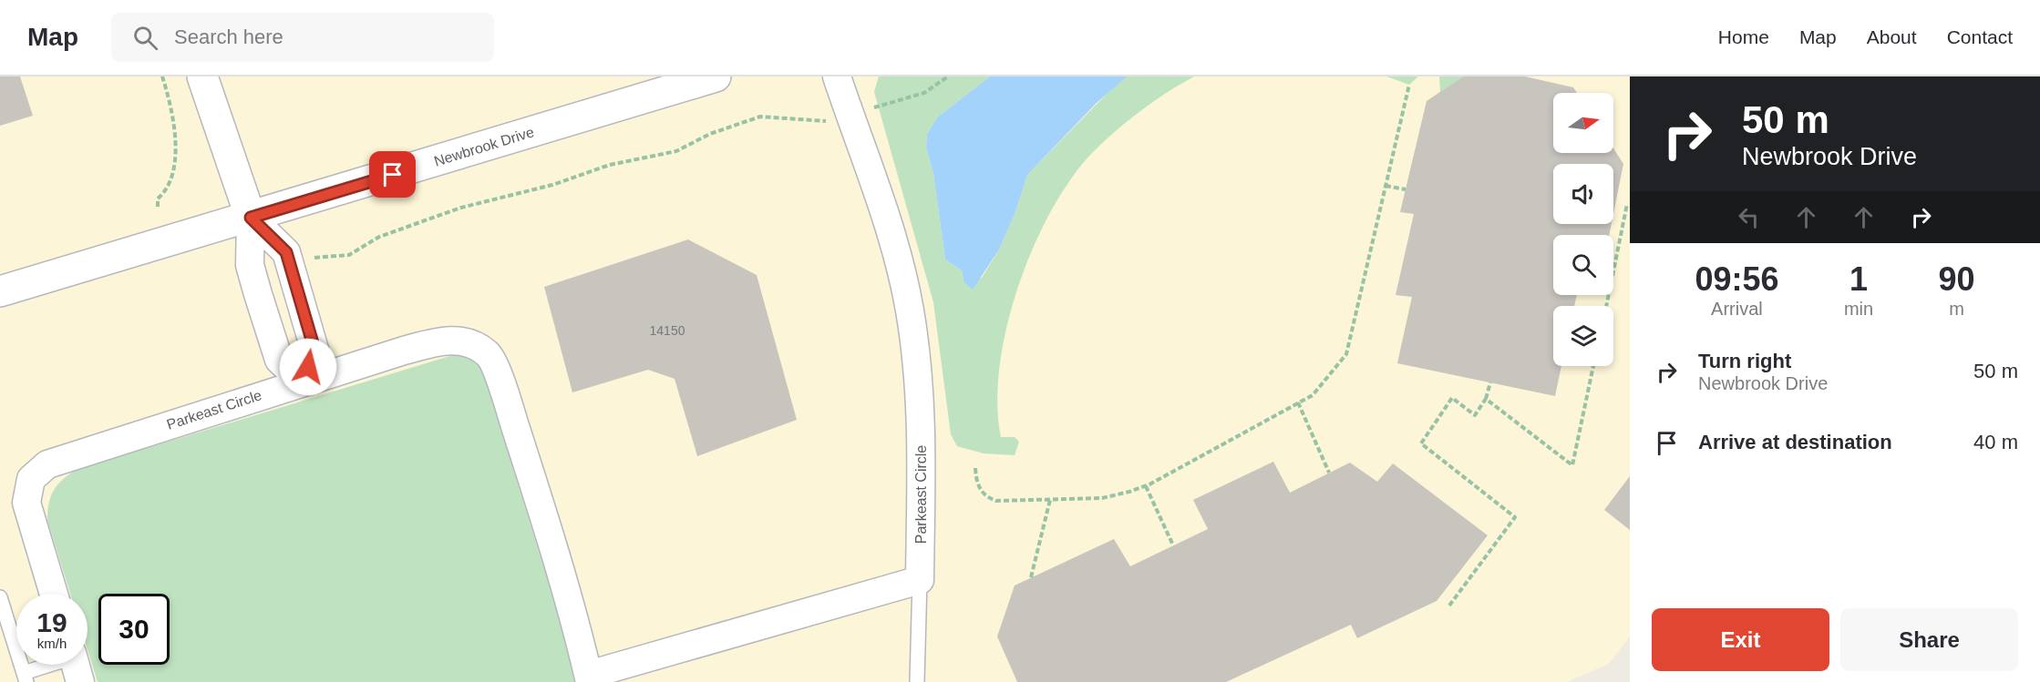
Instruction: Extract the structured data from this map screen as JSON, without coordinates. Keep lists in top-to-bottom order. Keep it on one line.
{"streets":{"street":["Newbrook Drive","Parkeast Circle"]},"house_numbers":["14150"],"north":"right","page":{"header":"Map","search":"Search here","nav":["Home","Map","About","Contact"],"turn":["50 m","Newbrook Drive"],"eta":["09:56","Arrival","1","min","90","m"],"list":[{"name":"Turn right","note":"Newbrook Drive","value":"50 m"},{"name":"Arrive at destination","value":"40 m"}],"speed":"19 km/h","limit":"30","buttons":["Exit","Share"]}}
